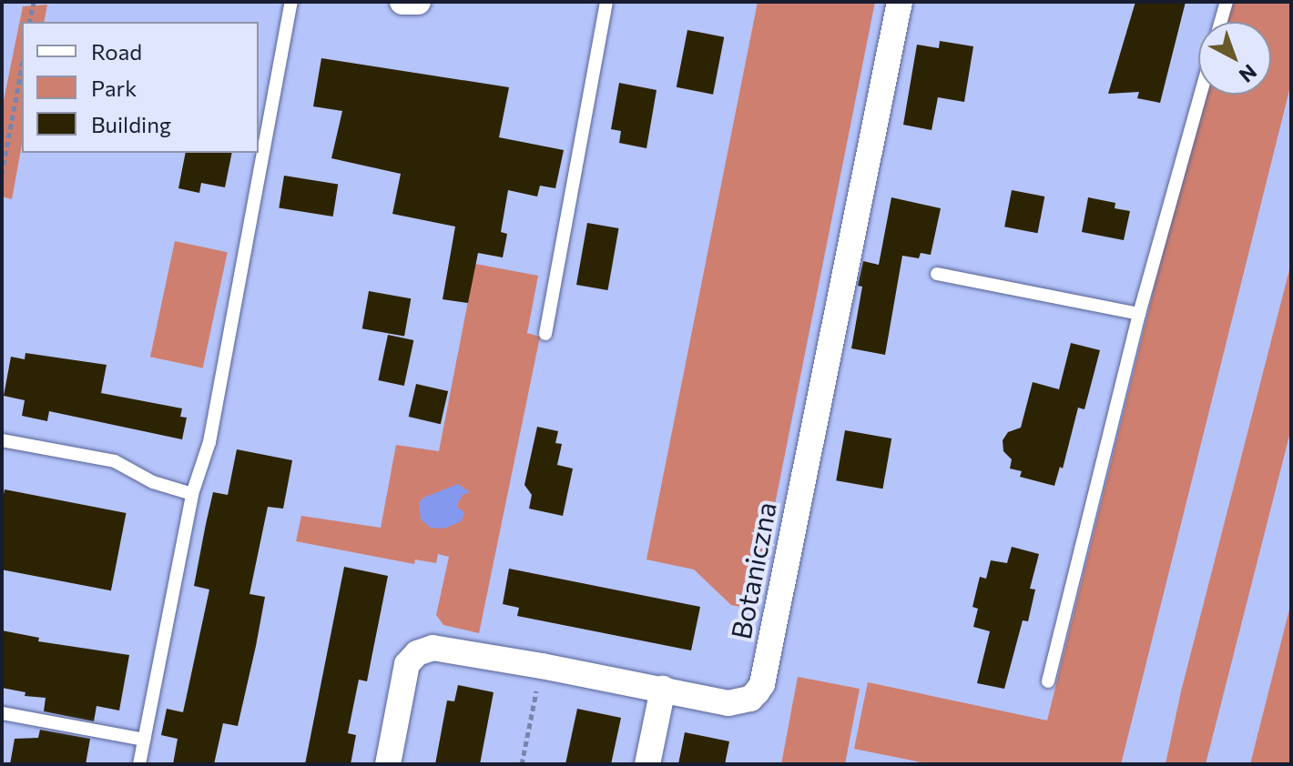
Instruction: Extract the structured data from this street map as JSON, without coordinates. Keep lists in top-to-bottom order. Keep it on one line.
{"streets":{"street":["Botaniczna"]},"legend":["Road","Park","Building"],"north":"bottom right"}
